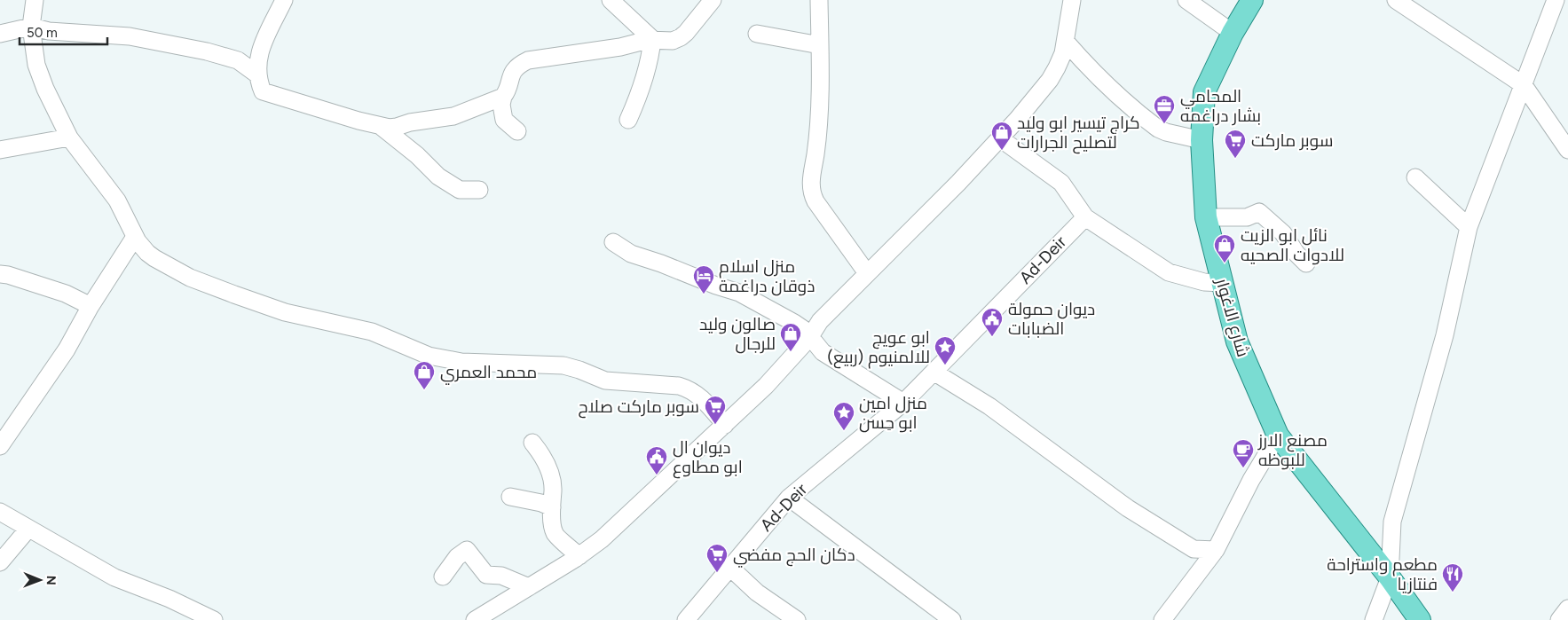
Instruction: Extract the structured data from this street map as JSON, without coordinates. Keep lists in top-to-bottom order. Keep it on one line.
{"streets":{"main road":["شارع الاغوار"],"street":["Ad-Deir"]},"places":{"office":["المحامي بشار دراغمه"],"shop":["كراج تيسير ابو وليد لتصليح الجرارات","نائل ابو الزيت للادوات الصحيه","صالون وليد للرجال","محمد العمري"],"supermarket":["سوبر ماركت","سوبر ماركت صلاح","دكان الحج مفضي"],"hotel":["منزل اسلام ذوقان دراغمة"],"public building":["ديوان حمولة الضبابات","ديوان ال ابو مطاوع"],"place":["ابو عويج للالمنيوم (ربيع)","منزل امين ابو حِسن"],"cafe":["مصنع الارز للبوظه"],"restaurant":["مطعم واستراحة فنتازيا"]},"scale_bar":"50 m","north":"right"}
